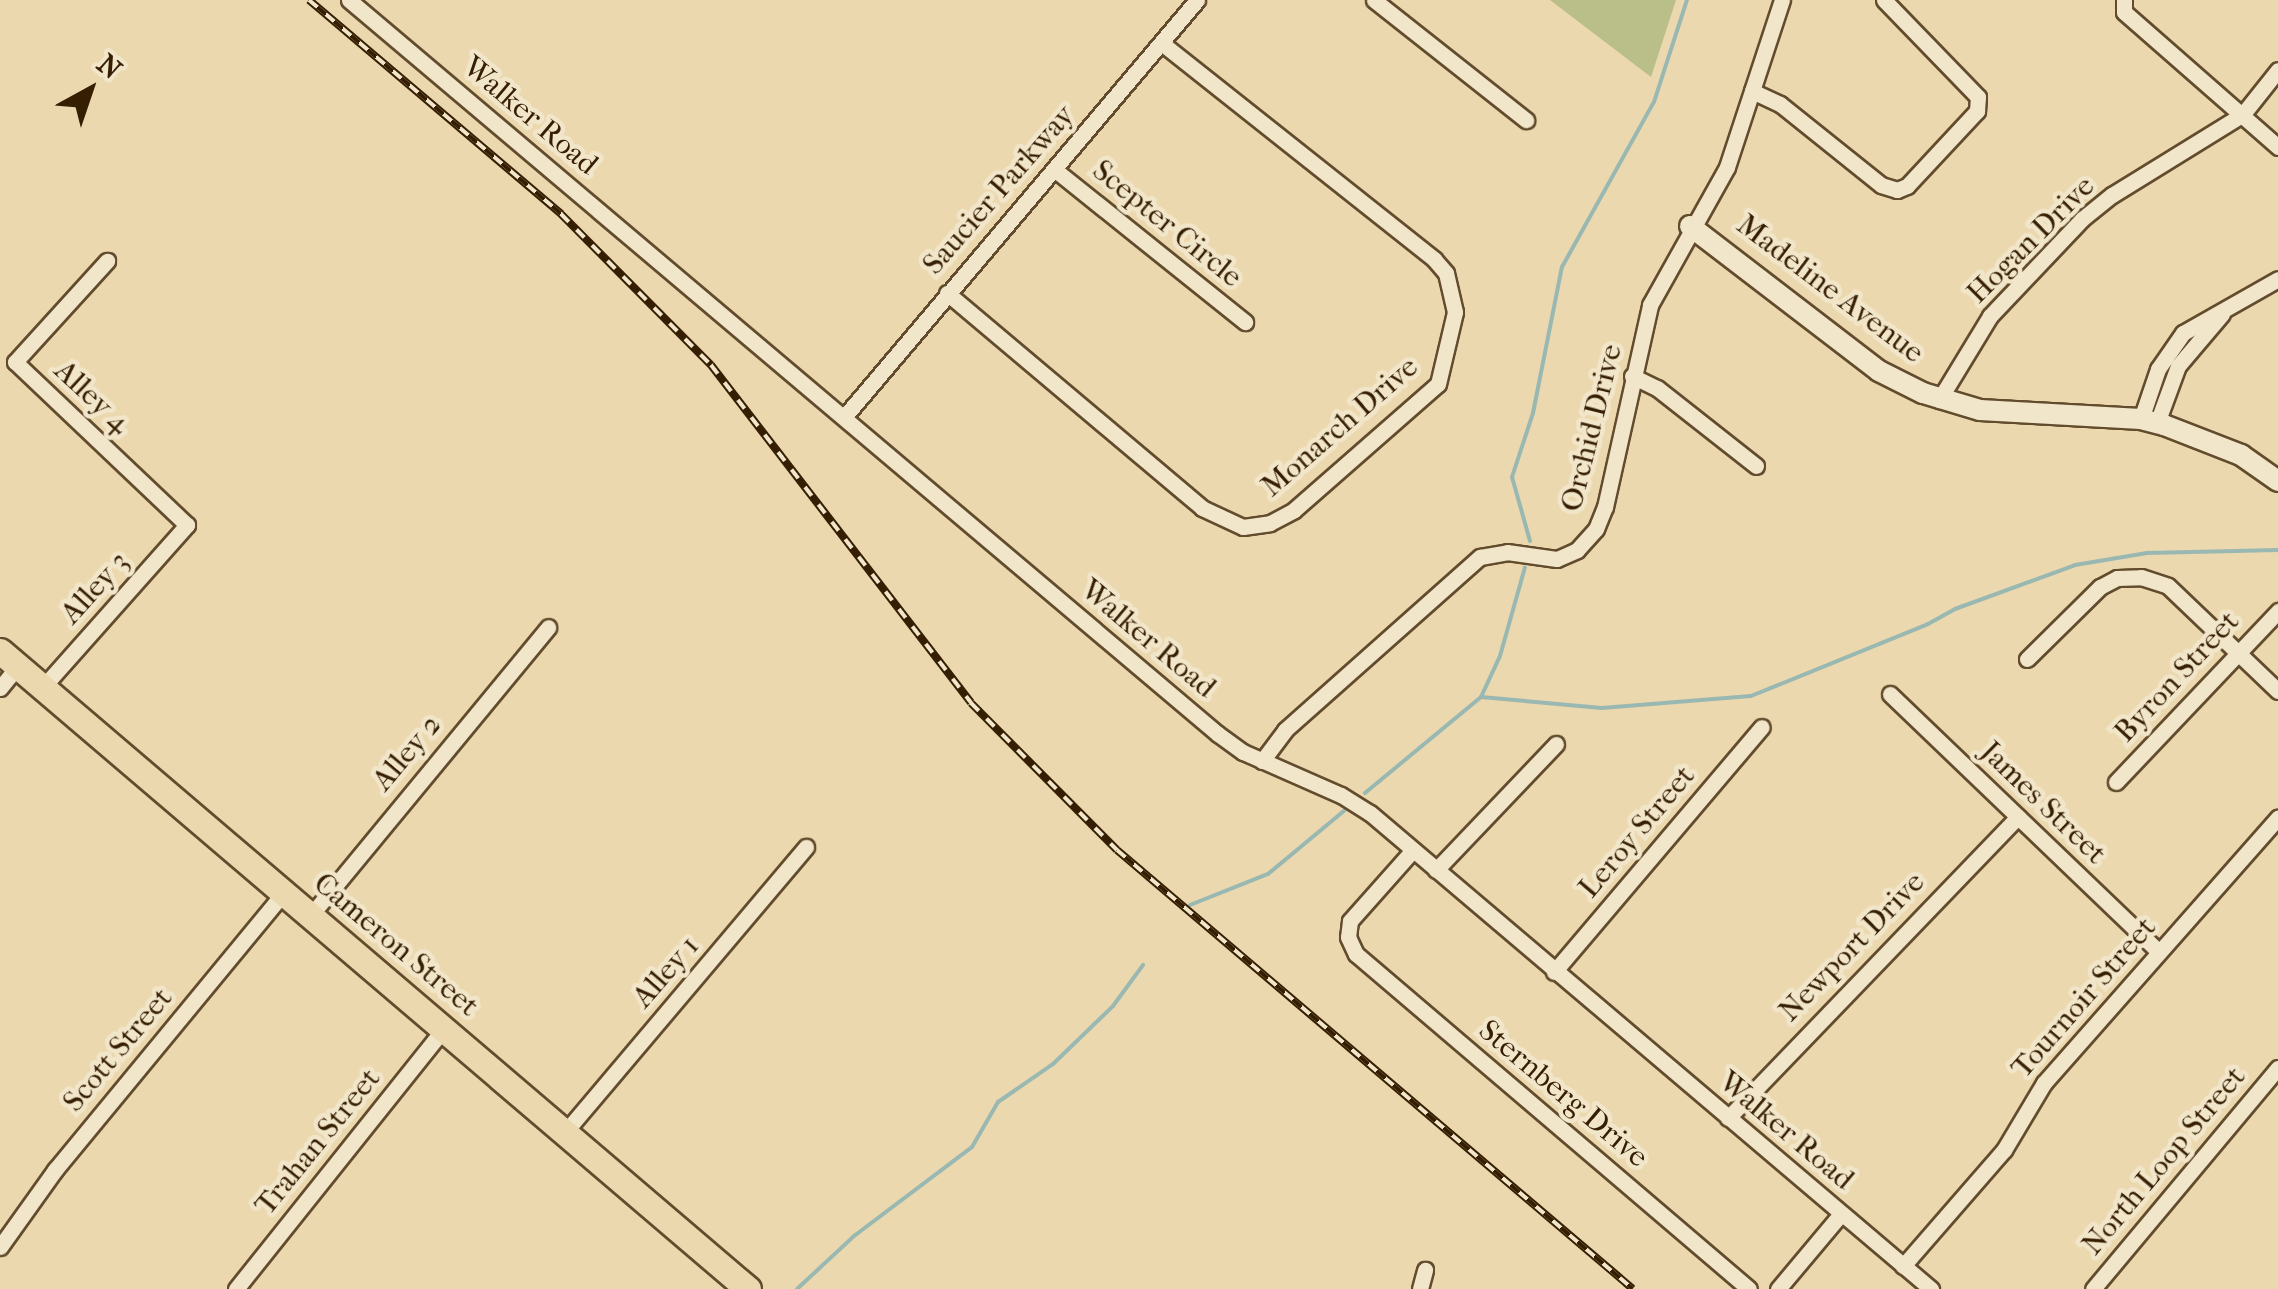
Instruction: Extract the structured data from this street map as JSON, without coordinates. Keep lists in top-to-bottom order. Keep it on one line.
{"streets":{"main road":["Cameron Street"],"street":["Walker Road","Saucier Parkway","Scepter Circle","Hogan Drive","Madeline Avenue","Alley 4","Monarch Drive","Orchid Drive","Alley 3","Byron Street","Alley 2","James Street","Leroy Street","Newport Drive","Alley 1","Tournoir Street","Scott Street","Sternberg Drive","Trahan Street","North Loop Street"]},"crossings":[["Walker Road","Saucier Parkway"],["Walker Road","Orchid Drive"],["Walker Road","Leroy Street"],["Walker Road","Newport Drive"],["Walker Road","Tournoir Street"],["Walker Road","Sternberg Drive"],["Saucier Parkway","Scepter Circle"],["Saucier Parkway","Monarch Drive"],["Hogan Drive","Madeline Avenue"],["Madeline Avenue","Orchid Drive"],["Alley 4","Alley 3"],["Alley 3","Cameron Street"],["Alley 2","Cameron Street"],["James Street","Newport Drive"],["James Street","Tournoir Street"],["Cameron Street","Alley 1"],["Cameron Street","Scott Street"],["Cameron Street","Trahan Street"]],"north":"top right"}
